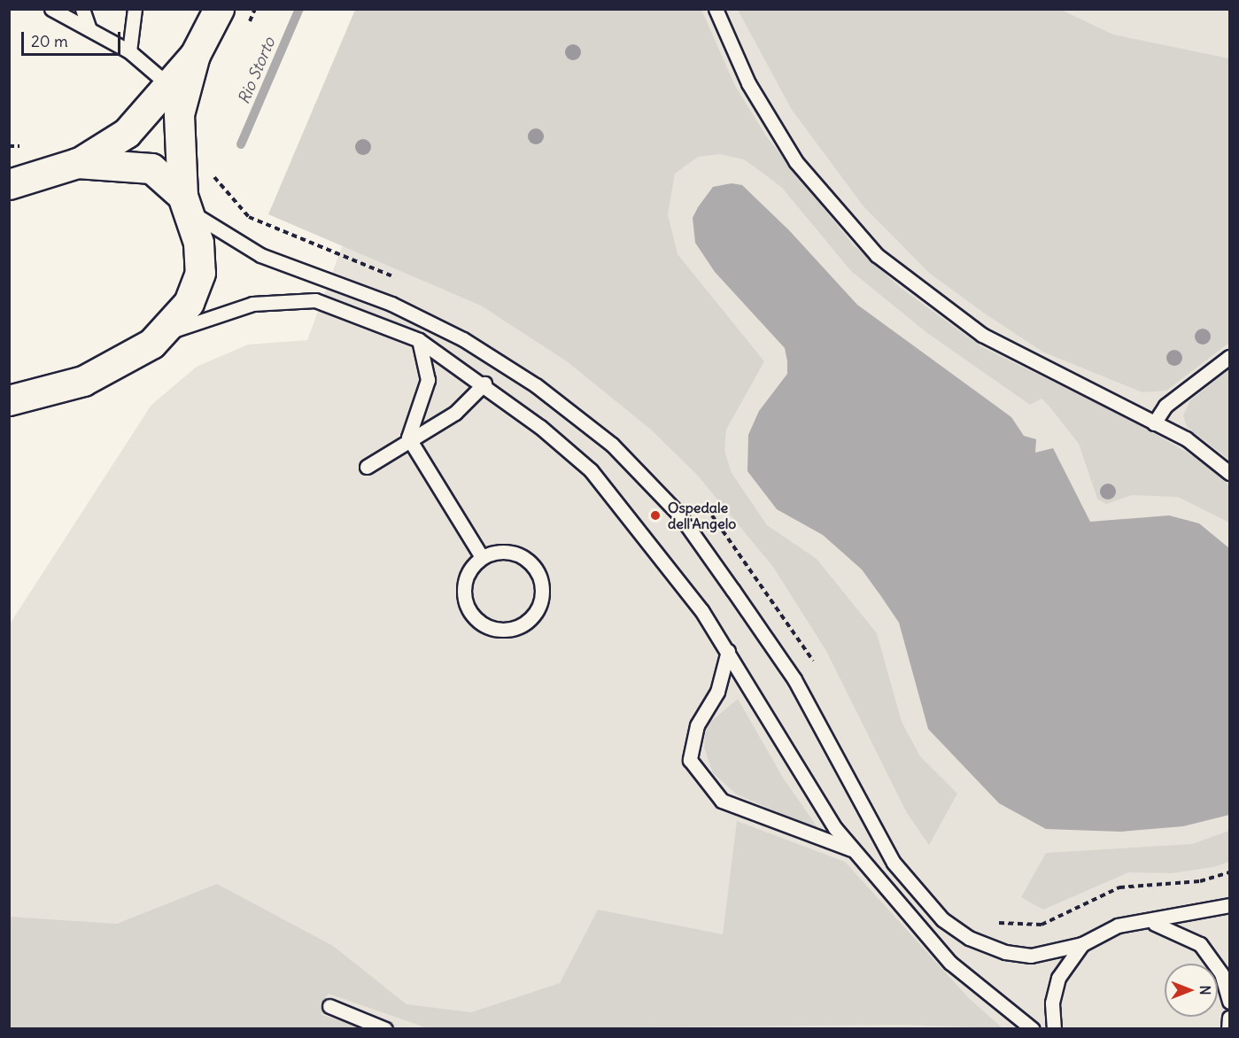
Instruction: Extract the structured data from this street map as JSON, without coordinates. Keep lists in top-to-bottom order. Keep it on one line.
{"water":["Rio Storto"],"places":["Ospedale dell'Angelo"],"scale_bar":"20 m","north":"right"}
